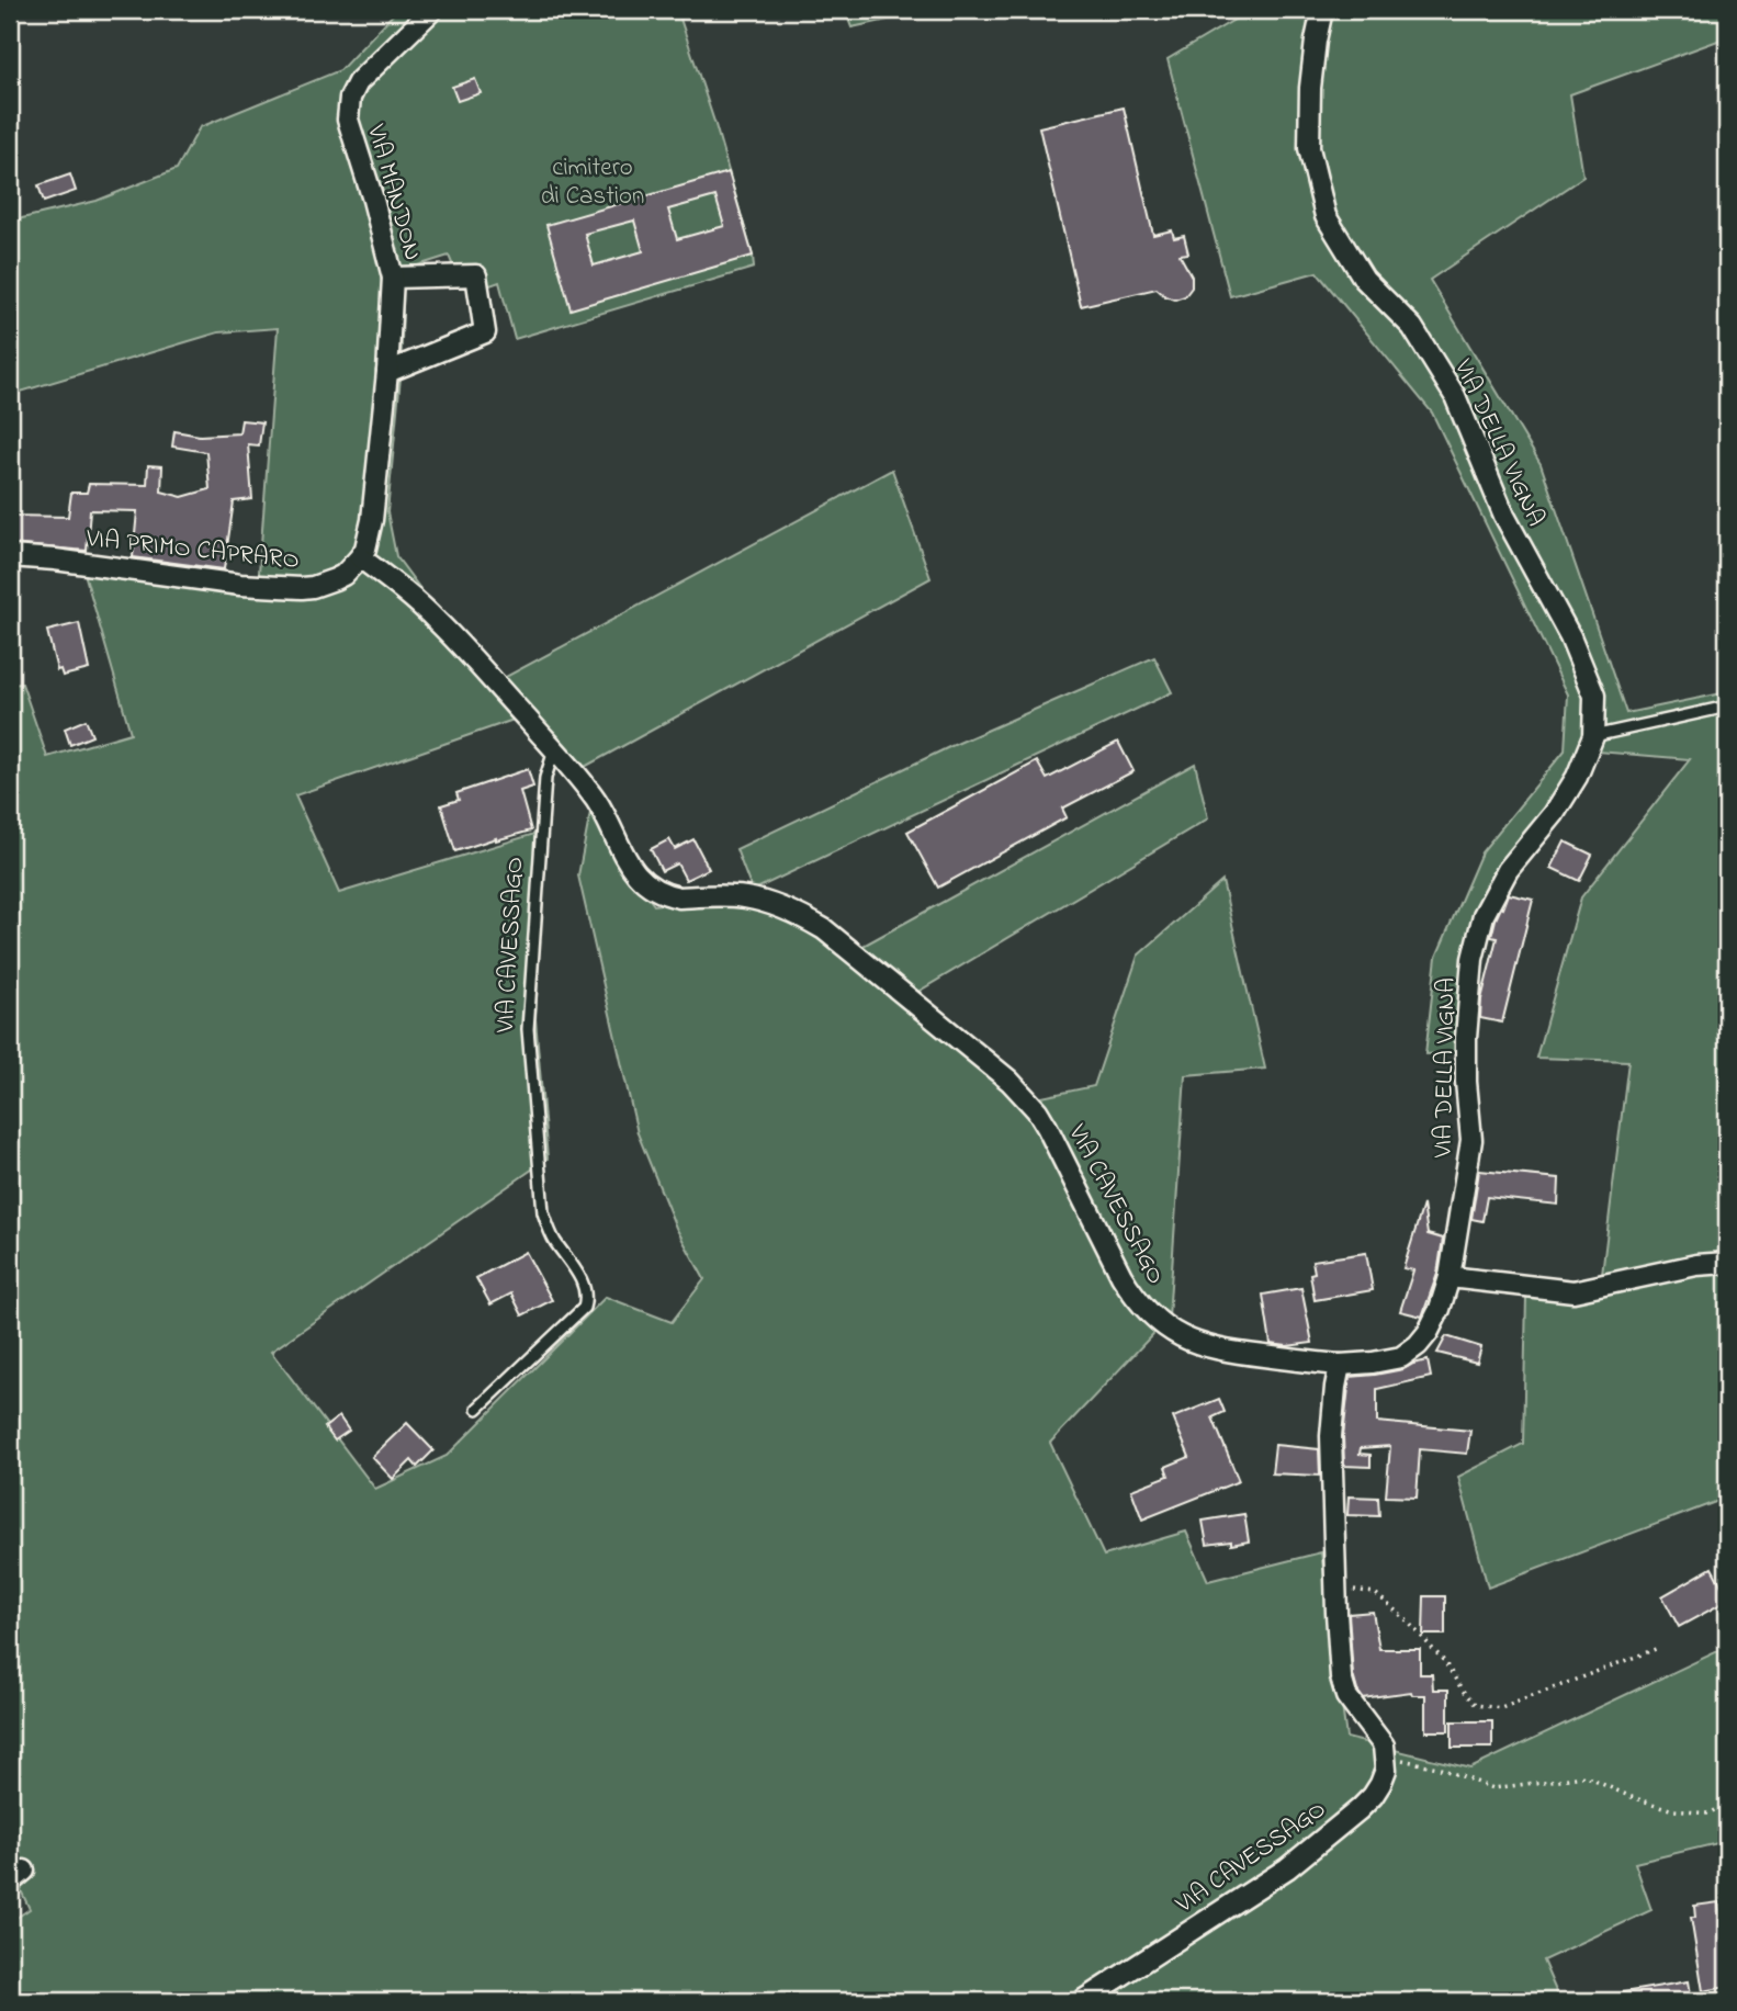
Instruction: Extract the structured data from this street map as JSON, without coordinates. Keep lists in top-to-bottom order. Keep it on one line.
{"streets":{"street":["VIA MANDON","VIA DELLA VIGNA","VIA PRIMO CAPRARO","VIA CAVESSAGO"]},"crossings":[["VIA MANDON","VIA PRIMO CAPRARO"],["VIA MANDON","VIA CAVESSAGO"],["VIA DELLA VIGNA","VIA CAVESSAGO"],["VIA PRIMO CAPRARO","VIA CAVESSAGO"]],"parks":["cimitero di Castion"]}
